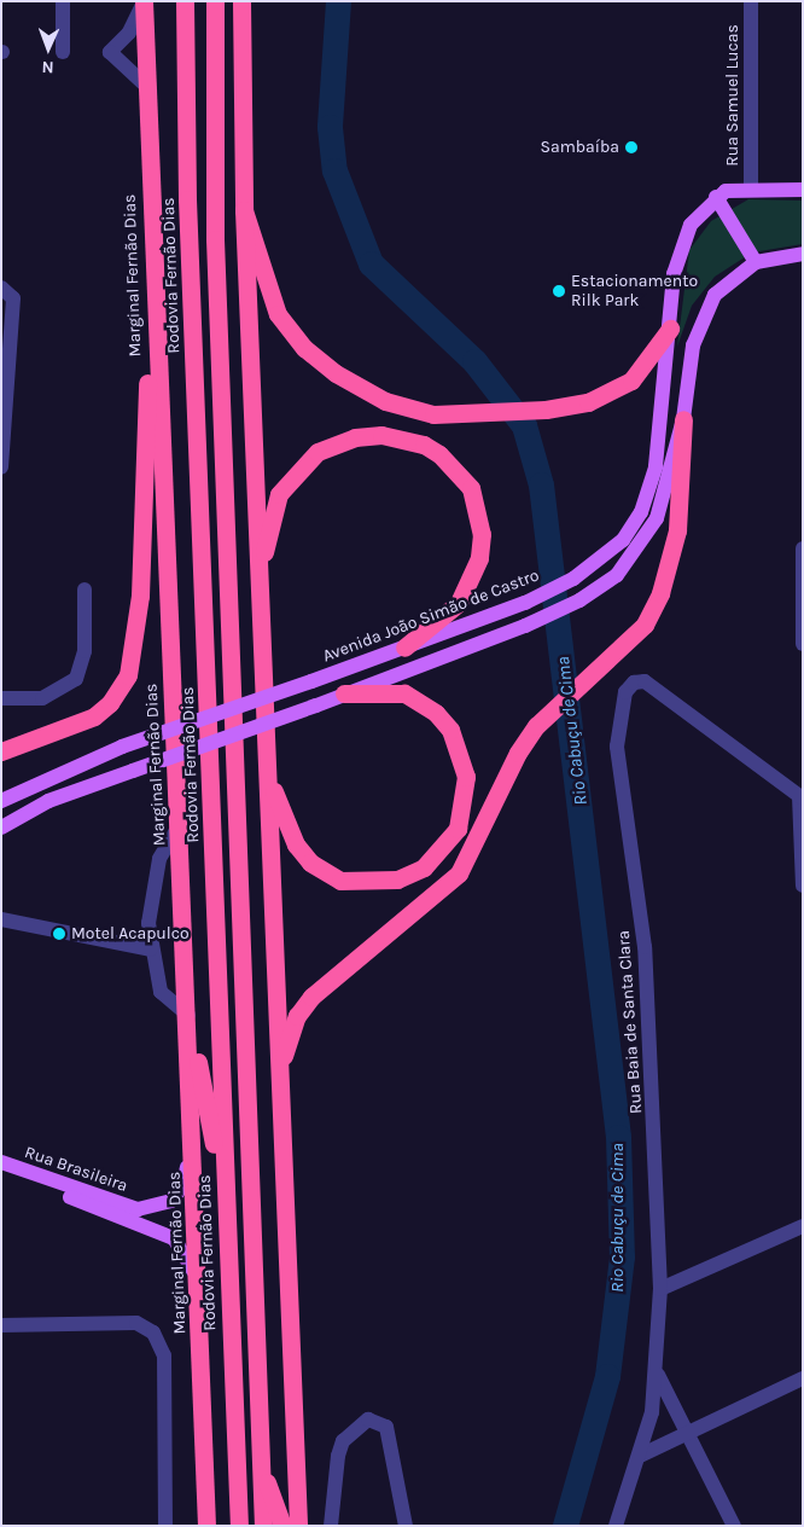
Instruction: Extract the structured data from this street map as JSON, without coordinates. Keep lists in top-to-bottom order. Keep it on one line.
{"streets":{"highway":["Marginal Fernão Dias","Rodovia Fernão Dias"],"main road":["Avenida João Simão de Castro","Rua Brasileira"],"street":["Rua Samuel Lucas","Rua Baia de Santa Clara"]},"crossings":[["Marginal Fernão Dias","Rua Brasileira"]],"water":["Rio Cabuçu de Cima"],"places":["Sambaíba","Estacionamento Rilk Park","Motel Acapulco"],"north":"bottom"}
